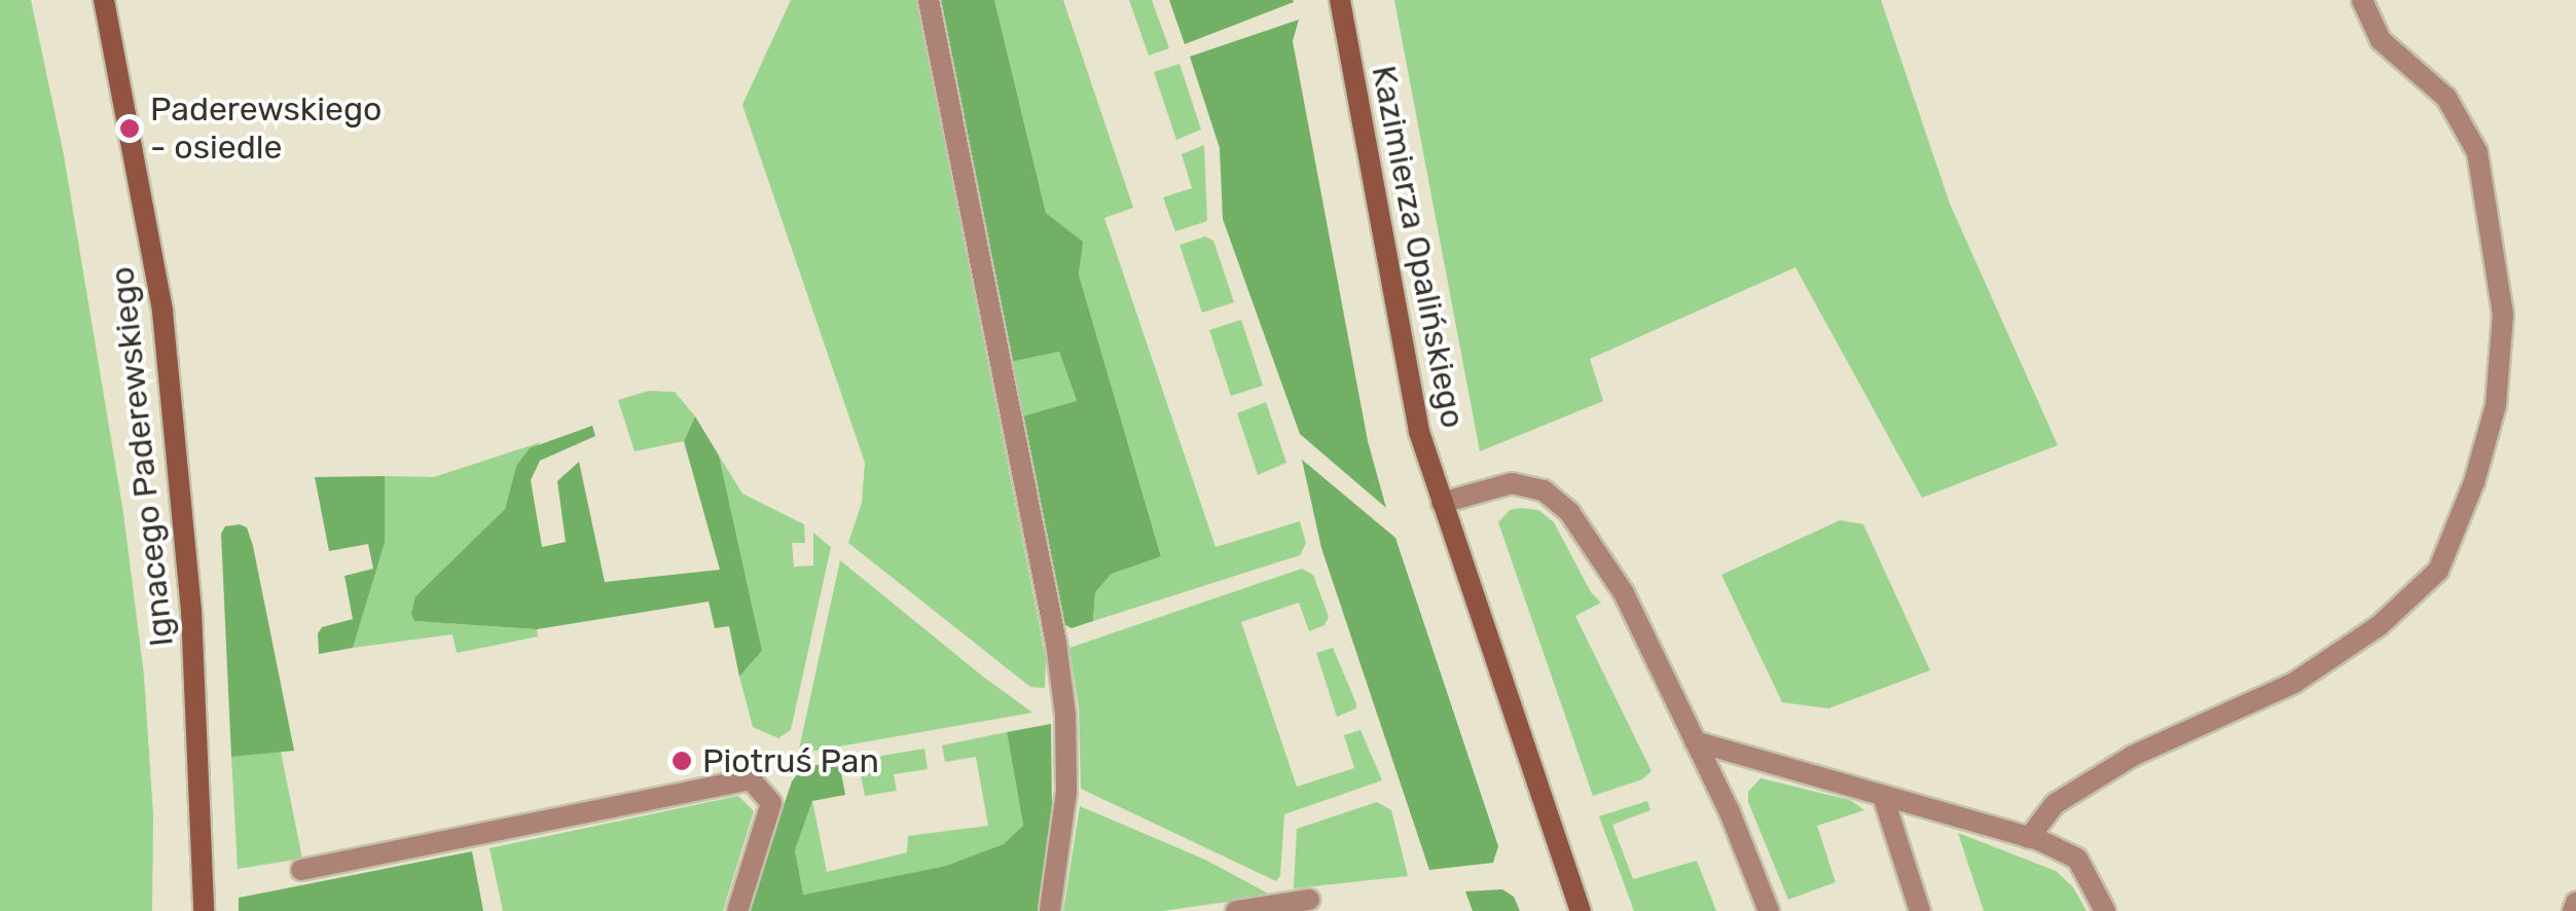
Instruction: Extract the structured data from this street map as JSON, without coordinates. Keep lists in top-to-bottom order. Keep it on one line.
{"streets":{"street":["Kazimierza Opalińskiego","Ignacego Paderewskiego"]},"places":["Paderewskiego - osiedle","Piotruś Pan"]}
